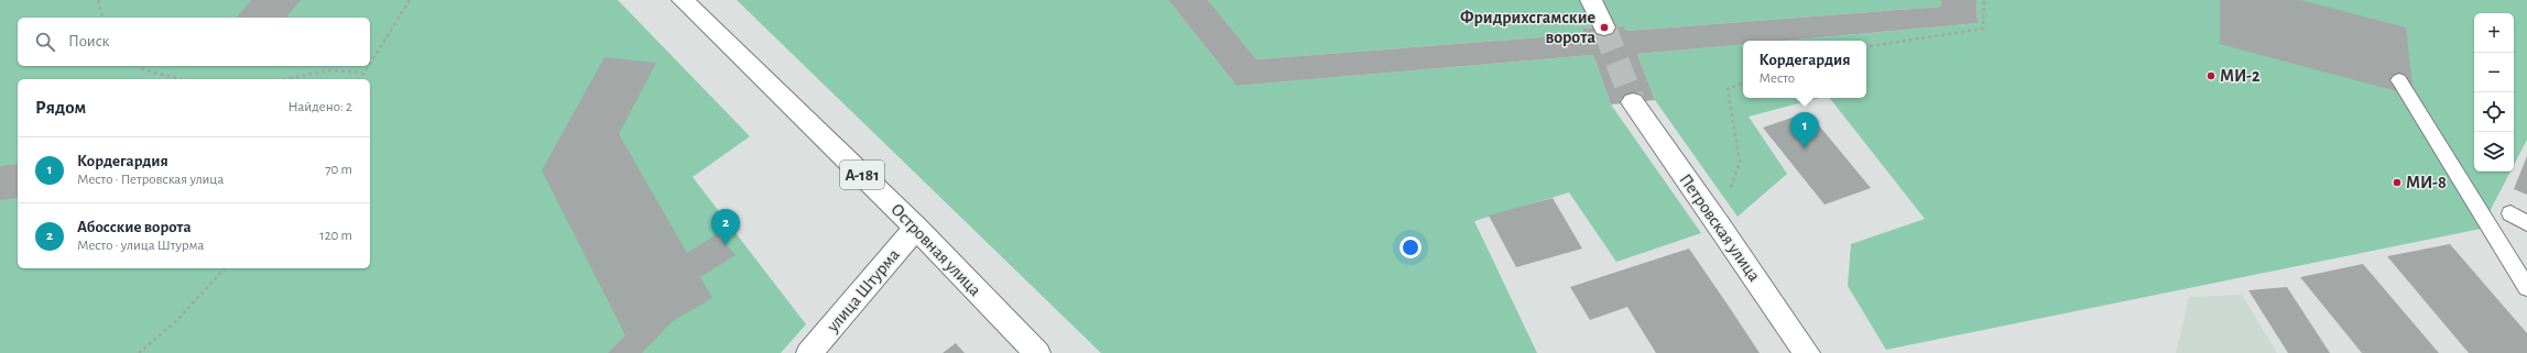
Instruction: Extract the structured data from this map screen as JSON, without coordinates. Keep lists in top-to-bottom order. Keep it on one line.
{"streets":{"main road":["А-181","Петровская улица","Островная улица","улица Штурма"]},"crossings":[["Островная улица","улица Штурма"]],"places":["Фридрихсгамские ворота","МИ-2","МИ-8"],"page":{"map_buttons":["+","−"],"search":"Поиск","popup":["Кордегардия","Место"],"heading":["Рядом","Найдено: 2"],"pins":["1","2"],"list":[{"mark":"1","name":"Кордегардия","note":"Место · Петровская улица","value":"70 m"},{"mark":"2","name":"Абосские ворота","note":"Место · улица Штурма","value":"120 m"}]}}
